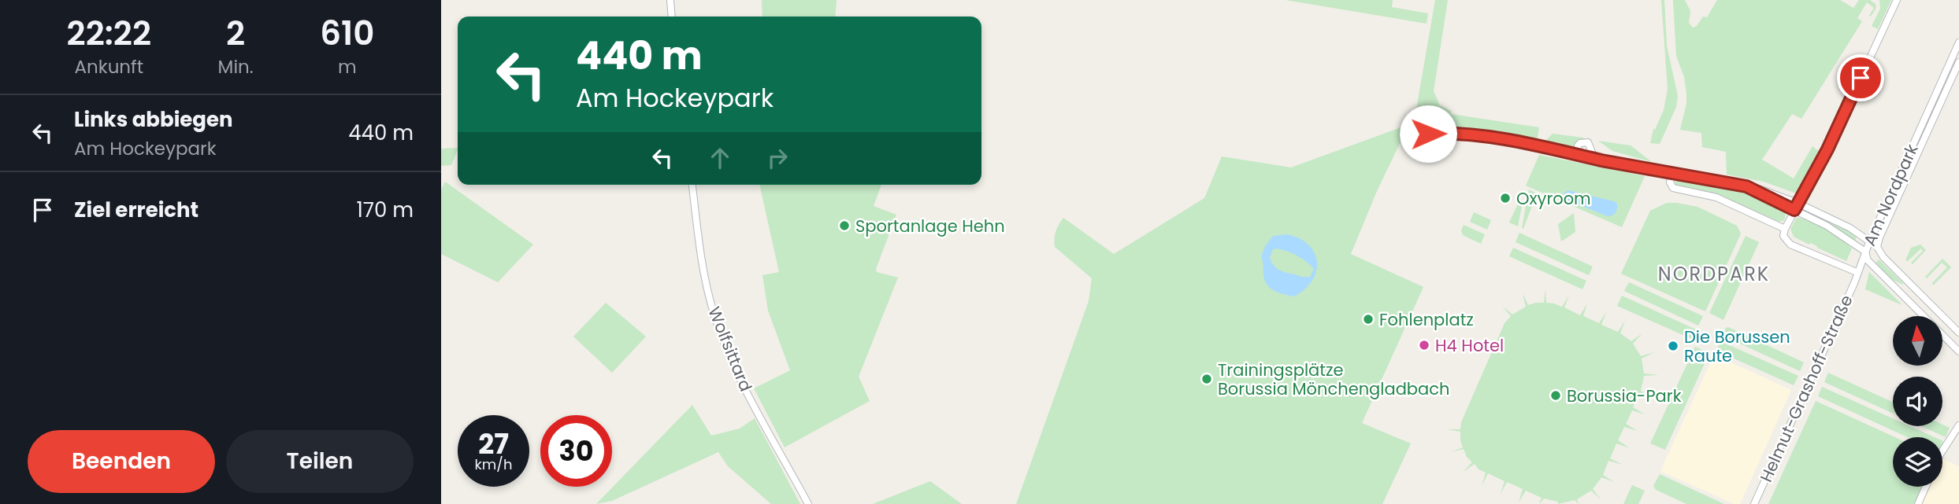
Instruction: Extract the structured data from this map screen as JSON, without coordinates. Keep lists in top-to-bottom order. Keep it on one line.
{"streets":{"street":["Am Nordpark","Wolfsittard","Helmut-Grashoff-Straße"]},"crossings":[["Am Nordpark","Helmut-Grashoff-Straße"]],"districts":["NORDPARK"],"places":["Oxyroom","Sportanlage Hehn","Fohlenplatz","H4 Hotel","Die Borussen Raute","Trainingsplätze Borussia Mönchengladbach","Borussia-Park"],"north":"top","page":{"eta":["22:22","Ankunft","2","Min.","610","m"],"turn":["440 m","Am Hockeypark"],"list":[{"name":"Links abbiegen","note":"Am Hockeypark","value":"440 m"},{"name":"Ziel erreicht","value":"170 m"}],"speed":"27 km/h","limit":"30","buttons":["Beenden","Teilen"]}}
